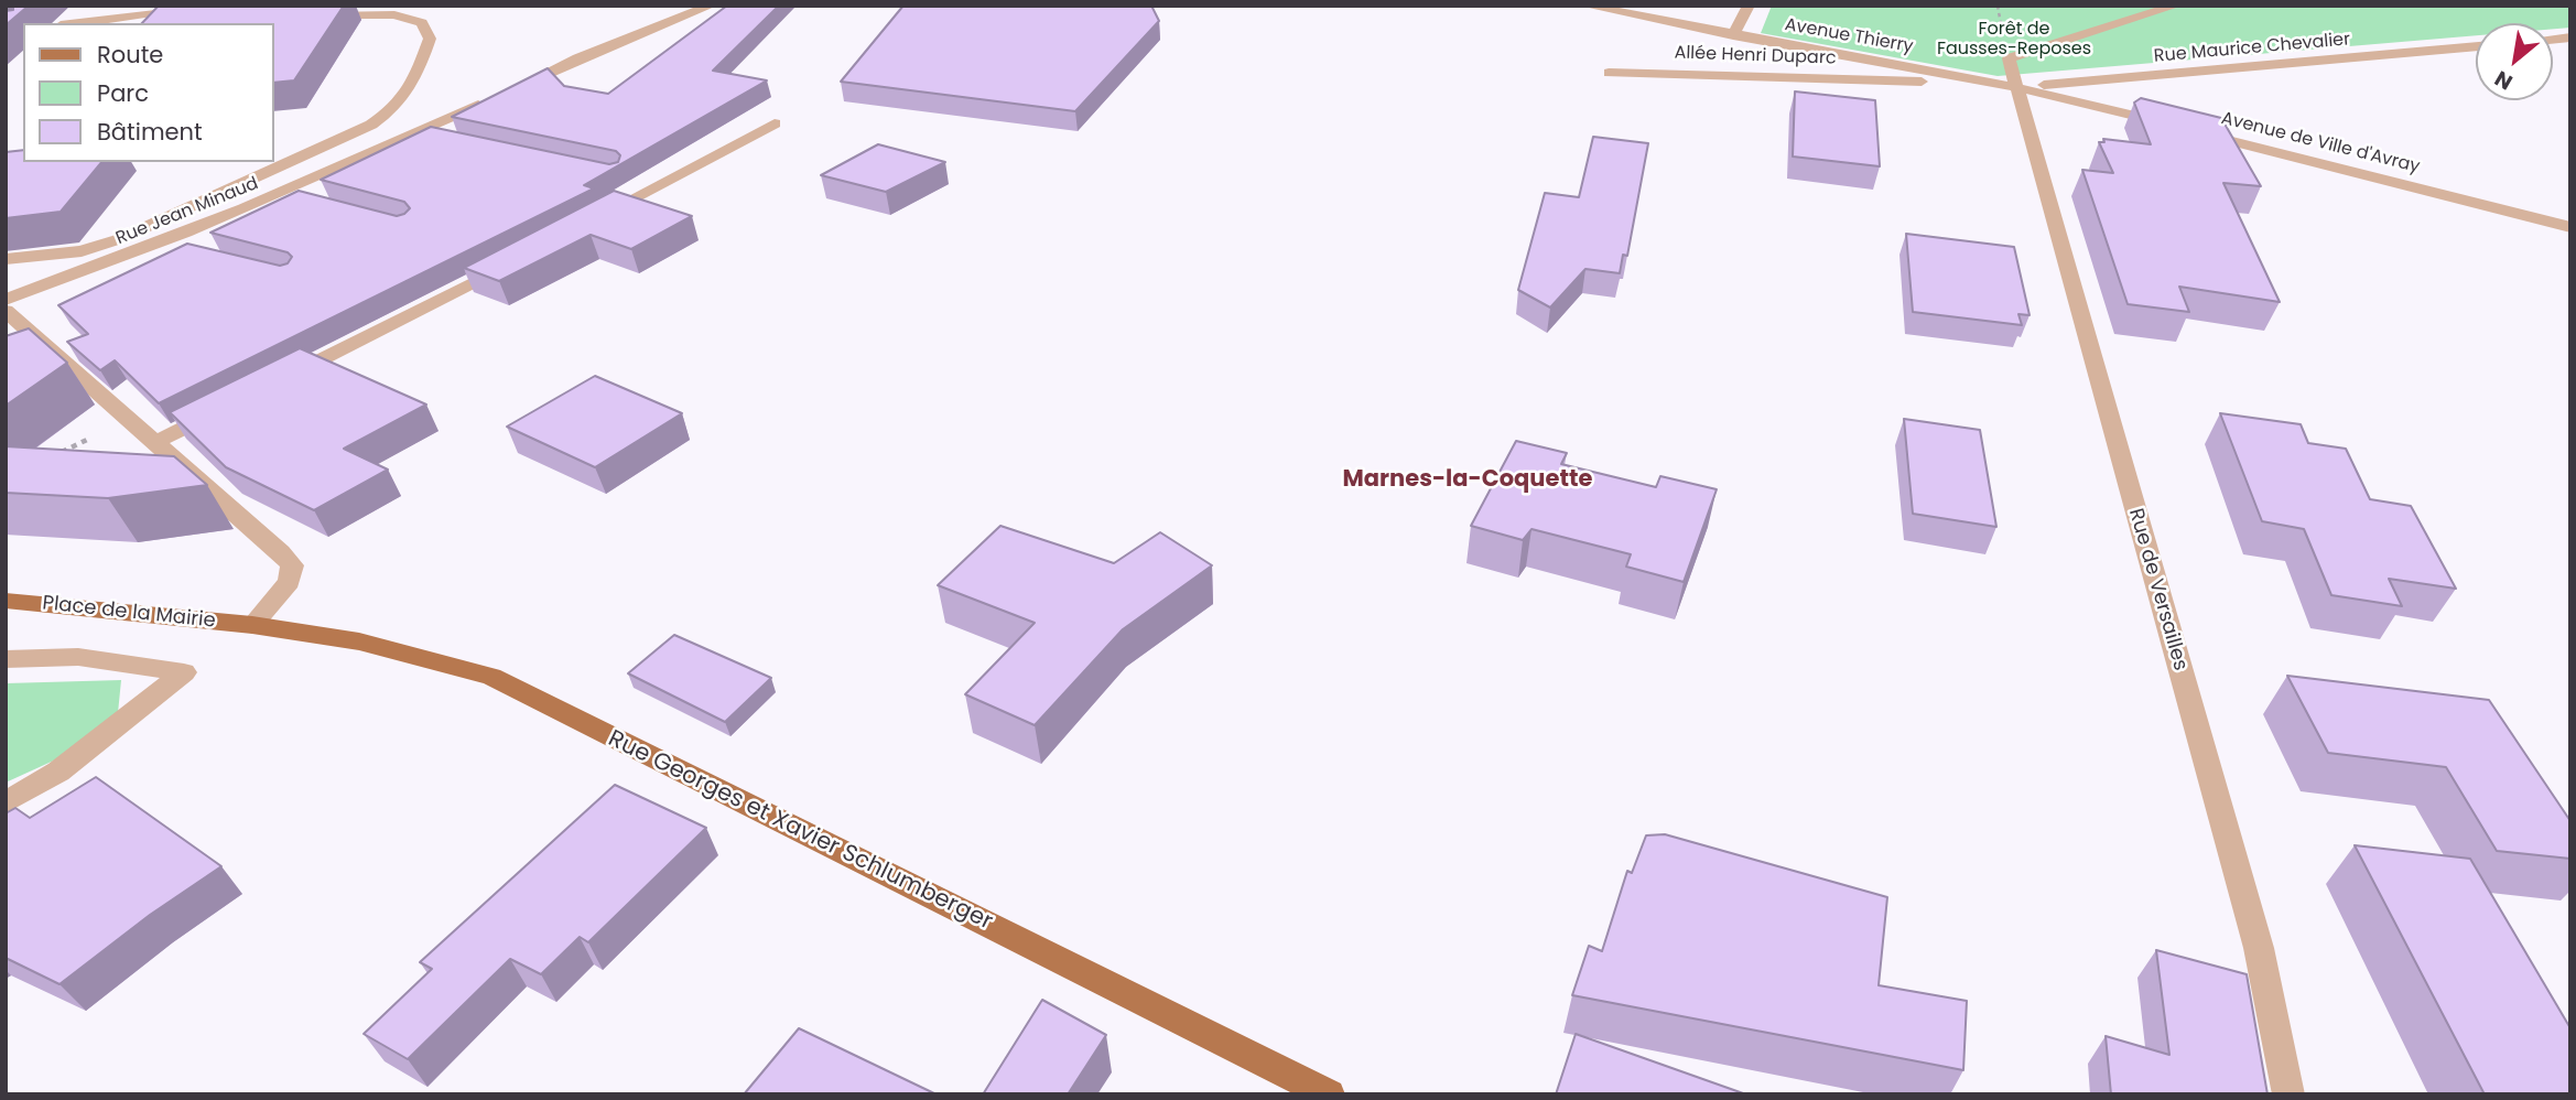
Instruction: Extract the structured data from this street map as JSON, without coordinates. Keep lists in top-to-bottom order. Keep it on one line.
{"streets":{"main road":["Place de la Mairie","Rue Georges et Xavier Schlumberger"],"street":["Avenue Thierry","Rue Maurice Chevalier","Allée Henri Duparc","Avenue de Ville d'Avray","Rue Jean Minaud","Rue de Versailles"]},"crossings":[["Avenue Thierry","Rue Maurice Chevalier"],["Avenue Thierry","Allée Henri Duparc"],["Avenue Thierry","Avenue de Ville d'Avray"],["Avenue Thierry","Rue de Versailles"],["Rue Maurice Chevalier","Avenue de Ville d'Avray"],["Rue Maurice Chevalier","Rue de Versailles"],["Avenue de Ville d'Avray","Rue de Versailles"],["Place de la Mairie","Rue Georges et Xavier Schlumberger"]],"districts":["Marnes-la-Coquette"],"parks":["Forêt de Fausses-Reposes"],"legend":["Route","Parc","Bâtiment"],"north":"bottom left"}
